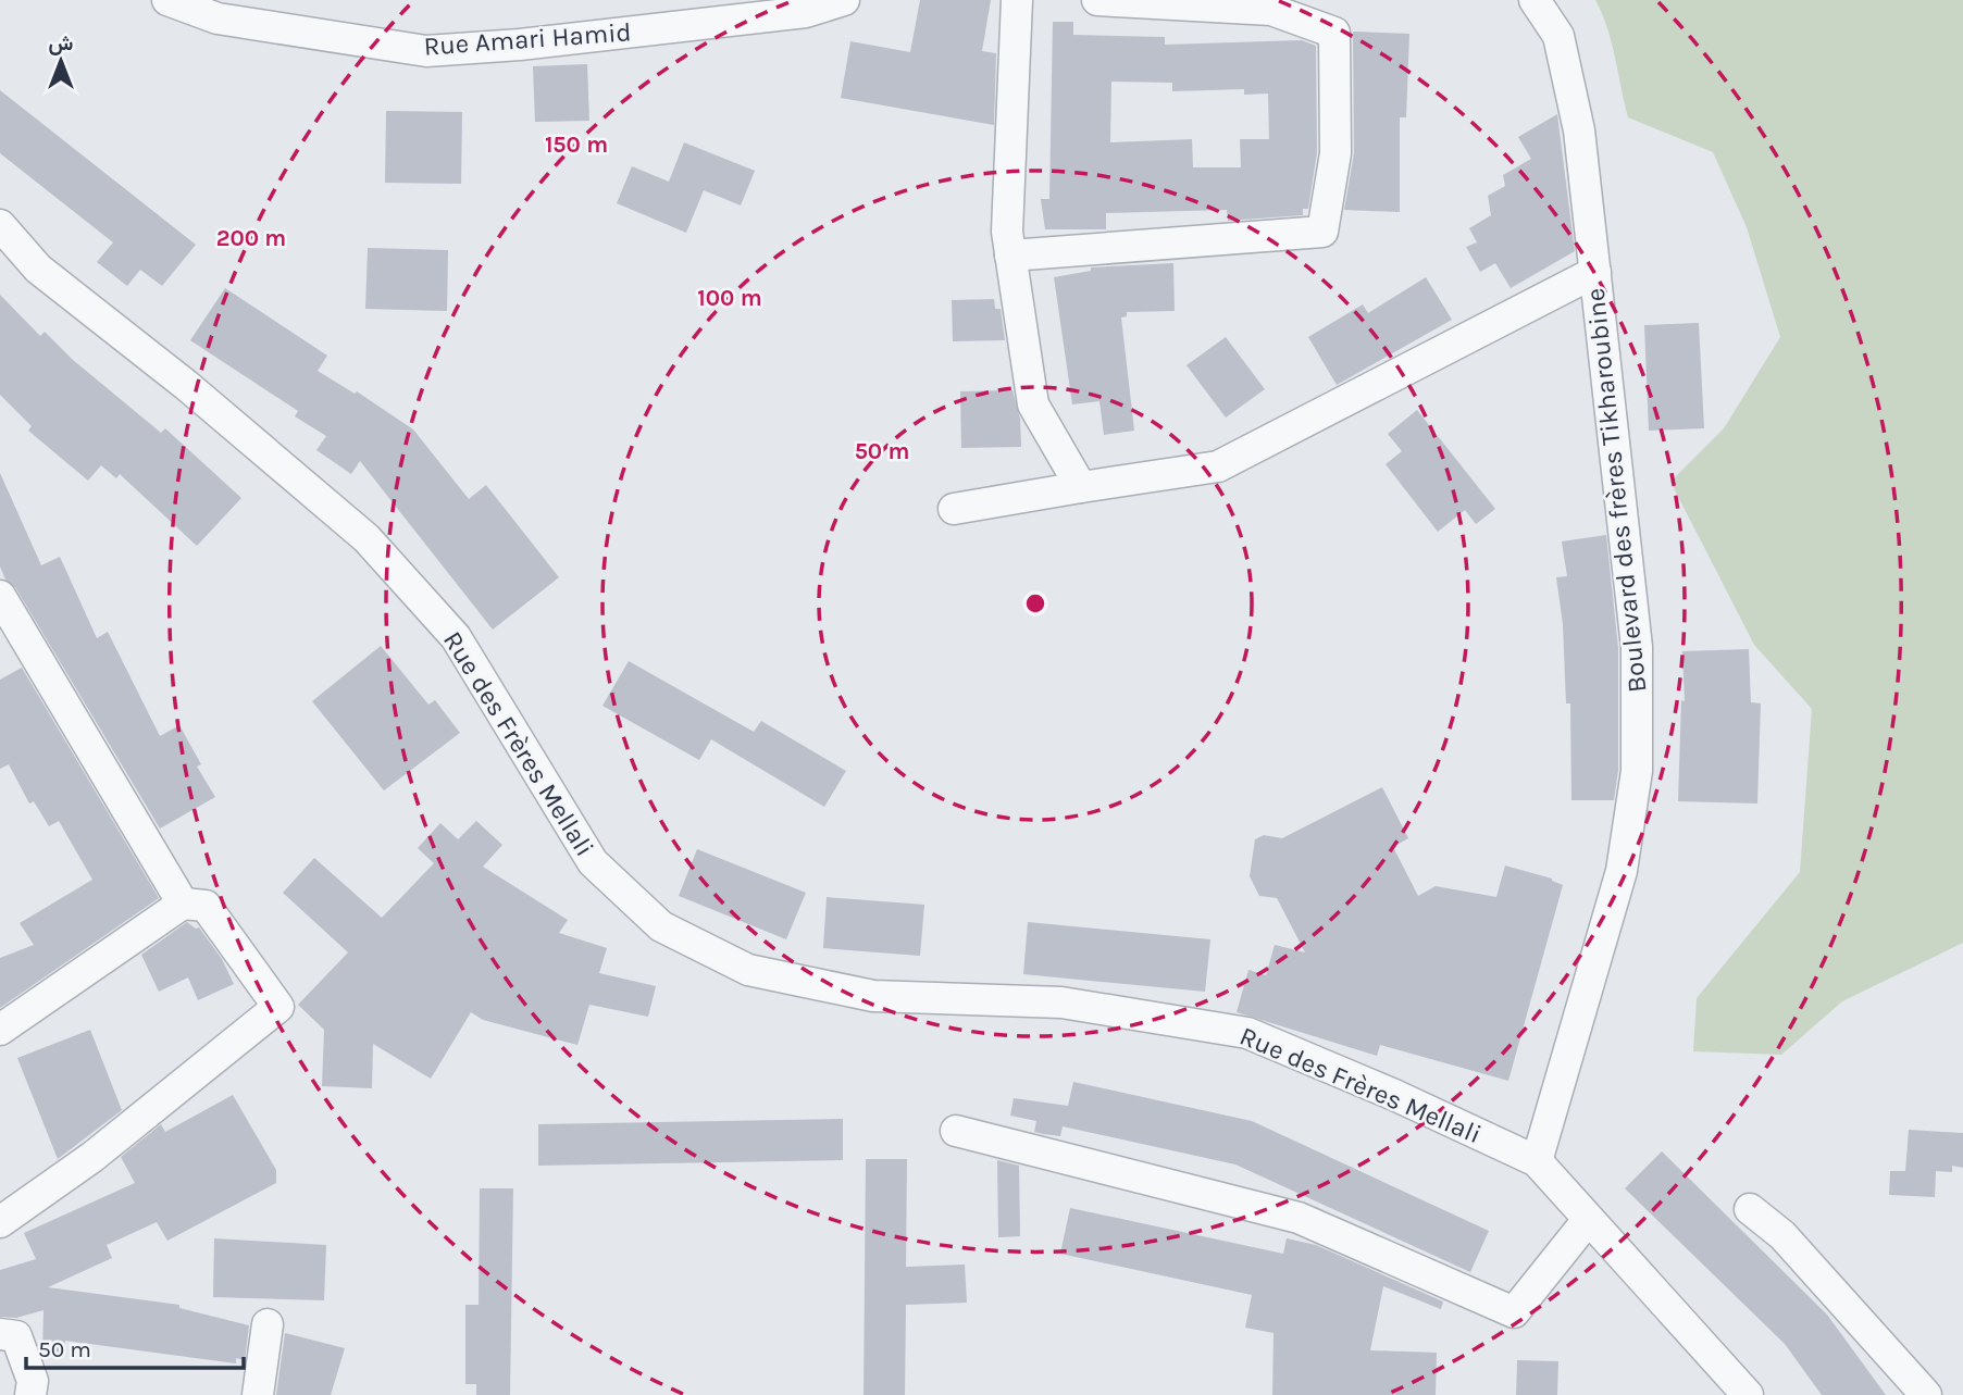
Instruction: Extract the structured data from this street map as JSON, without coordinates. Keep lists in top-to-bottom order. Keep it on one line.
{"streets":{"street":["Rue Amari Hamid","Boulevard des frères Tikharoubine","Rue des Frères Mellali"]},"crossings":[["Boulevard des frères Tikharoubine","Rue des Frères Mellali"]],"scale_bar":"50 m","north":"top","rings":["150 m","200 m","100 m","50 m"]}
